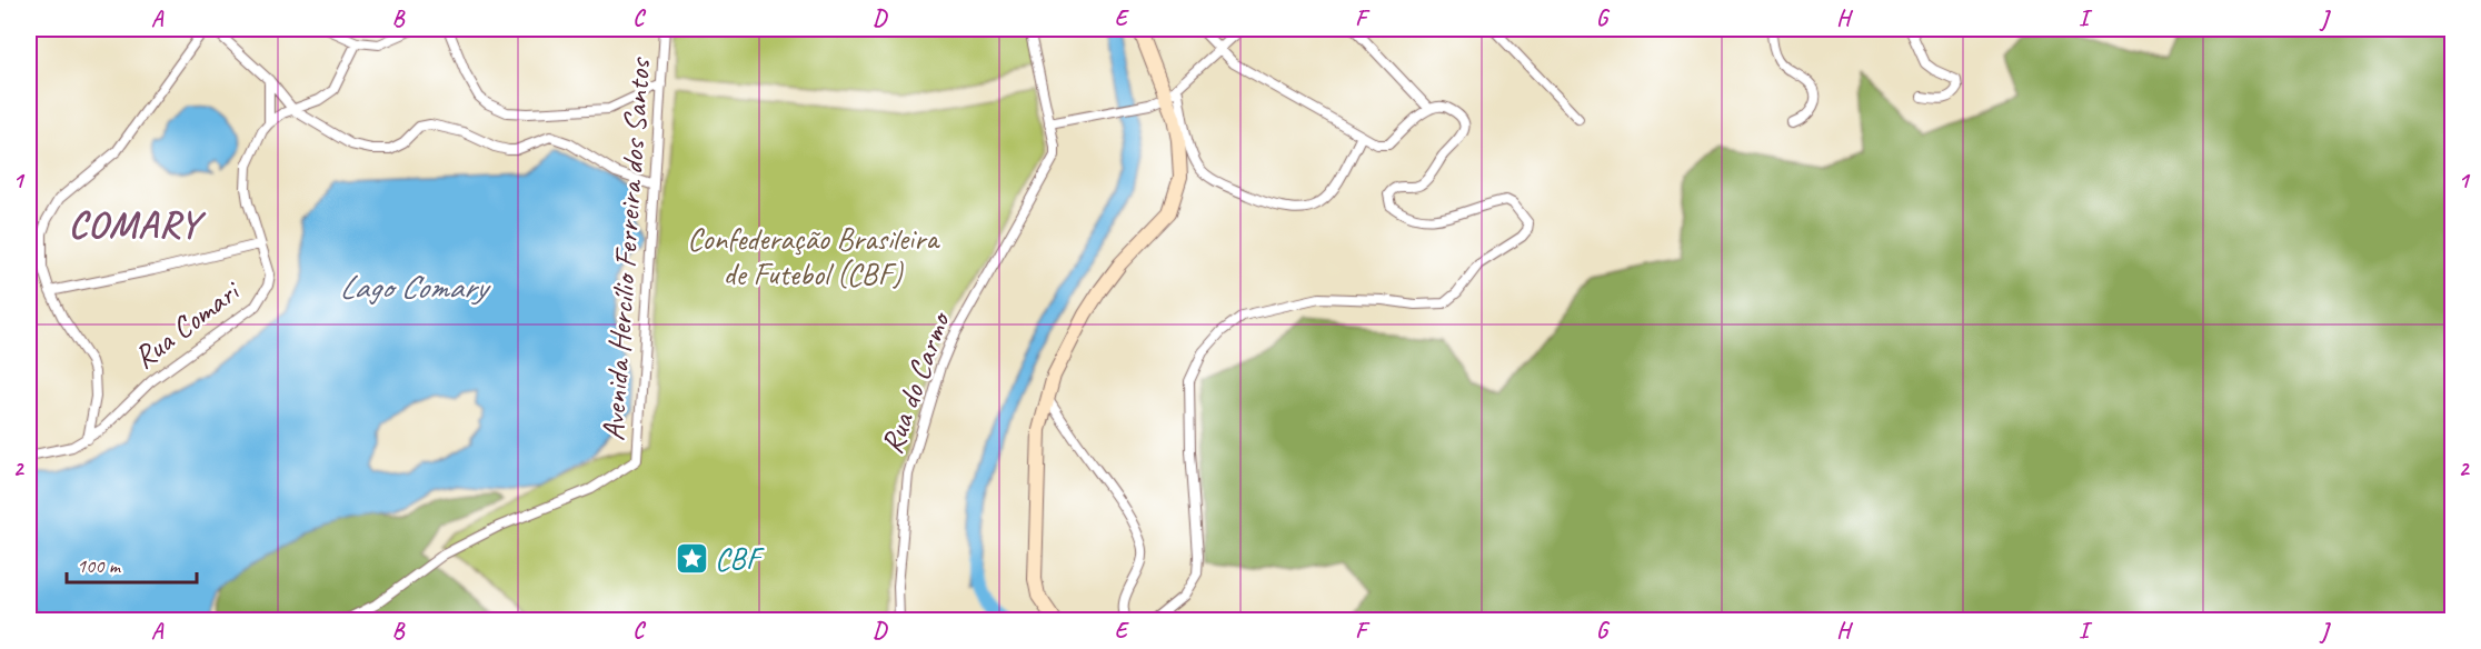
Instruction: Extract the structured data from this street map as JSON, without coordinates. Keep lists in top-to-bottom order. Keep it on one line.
{"streets":{"street":["Avenida Hercílio Ferreira dos Santos","Rua Comari","Rua do Carmo"]},"districts":["COMARY"],"water":["Lago Comary"],"parks":["Confederação Brasileira de Futebol (CBF)"],"places":{"place":["CBF"]},"scale_bar":"100 m","grid":{"columns":["A","B","C","D","E","F","G","H","I","J"],"rows":["1","2"]}}
